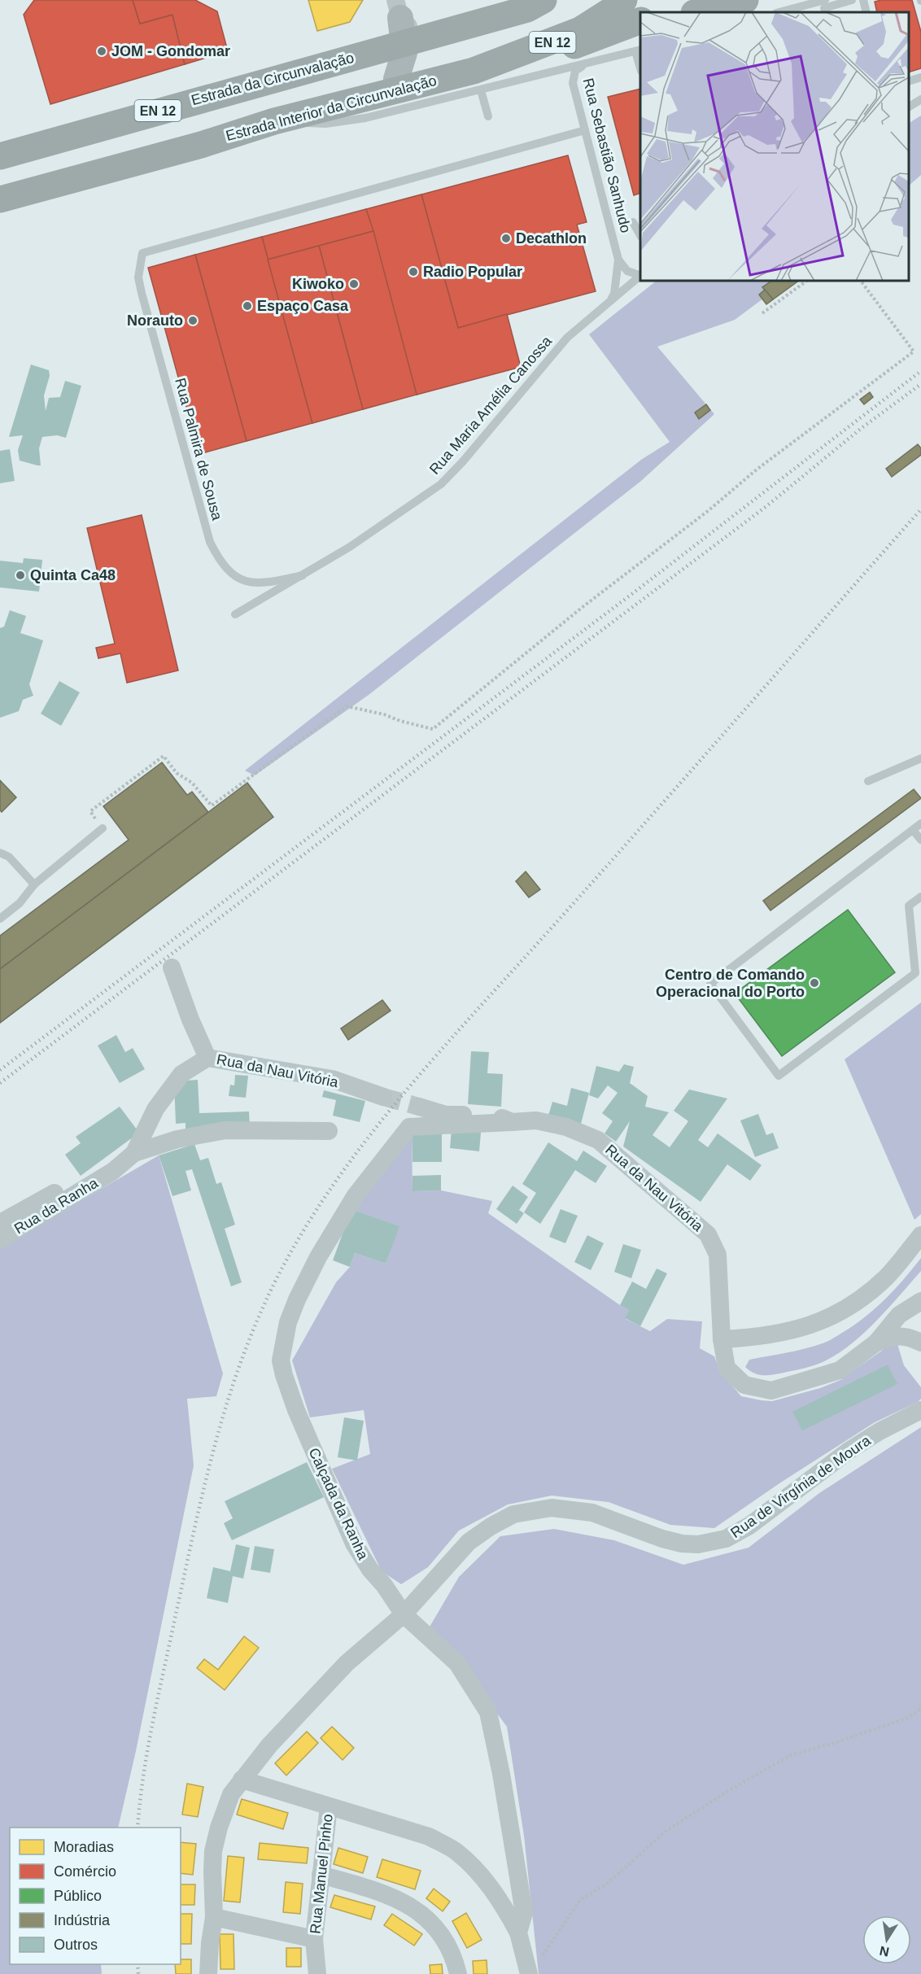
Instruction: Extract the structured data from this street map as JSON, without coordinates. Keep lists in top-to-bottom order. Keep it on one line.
{"streets":{"main road":["EN 12","Estrada da Circunvalação","Estrada Interior da Circunvalação"],"street":["Rua da Nau Vitória","Rua da Ranha","Rua de Virgínia de Moura","Calçada da Ranha","Rua Manuel Pinho"],"lane":["Rua Sebastião Sanhudo","Rua Maria Amélia Canossa","Rua Palmira de Sousa"]},"crossings":[["Rua Sebastião Sanhudo","Rua Palmira de Sousa"],["Rua Maria Amélia Canossa","Rua Palmira de Sousa"],["Rua da Nau Vitória","Rua da Ranha"],["Rua da Nau Vitória","Calçada da Ranha"],["Rua de Virgínia de Moura","Calçada da Ranha"],["Calçada da Ranha","Rua Manuel Pinho"]],"places":["JOM - Gondomar","Decathlon","Radio Popular","Kiwoko","Espaço Casa","Norauto","Quinta Ca48","Centro de Comando Operacional do Porto"],"legend":["Moradias","Comércio","Público","Indústria","Outros"],"north":"bottom"}
